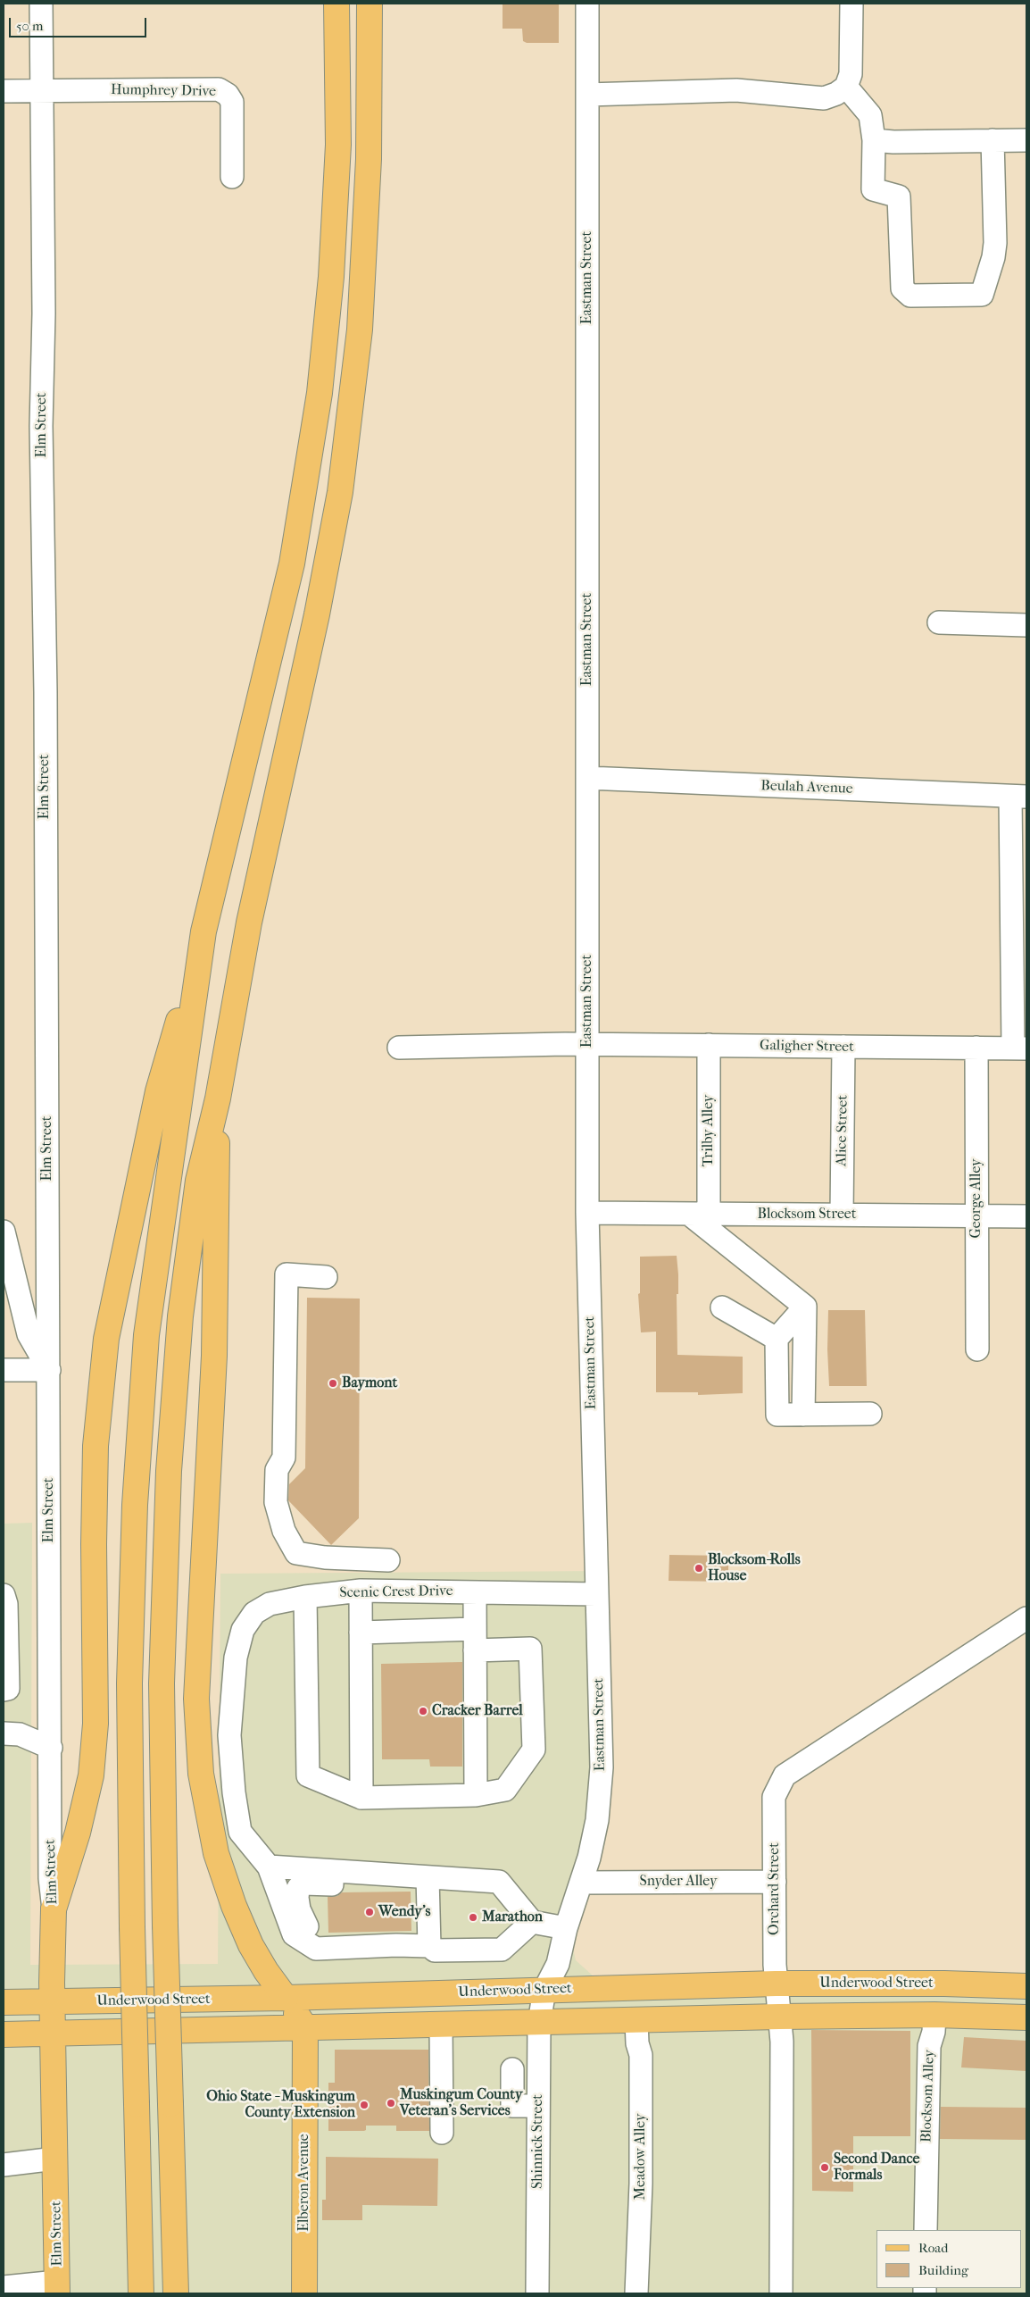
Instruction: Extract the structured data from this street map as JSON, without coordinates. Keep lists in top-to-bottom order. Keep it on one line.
{"streets":{"main road":["Elm Street","Underwood Street","Elberon Avenue"],"street":["Humphrey Drive","Eastman Street","Beulah Avenue","Galigher Street","Trilby Alley","Alice Street","George Alley","Blocksom Street","Scenic Crest Drive","Snyder Alley","Orchard Street","Blocksom Alley","Shinnick Street","Meadow Alley"]},"crossings":[["Humphrey Drive","Elm Street"],["Eastman Street","Beulah Avenue"],["Eastman Street","Galigher Street"],["Eastman Street","Blocksom Street"],["Eastman Street","Scenic Crest Drive"],["Eastman Street","Snyder Alley"],["Eastman Street","Underwood Street"],["Eastman Street","Shinnick Street"],["Elm Street","Underwood Street"],["Galigher Street","Trilby Alley"],["Galigher Street","Alice Street"],["Galigher Street","George Alley"],["Trilby Alley","Blocksom Street"],["Alice Street","Blocksom Street"],["George Alley","Blocksom Street"],["Snyder Alley","Orchard Street"],["Orchard Street","Underwood Street"],["Underwood Street","Shinnick Street"]],"places":["Baymont","Blocksom-Rolls House","Cracker Barrel","Wendy's","Marathon","Muskingum County Veteran's Services","Ohio State - Muskingum County Extension","Second Dance Formals"],"legend":["Road","Building"],"scale_bar":"50 m"}
